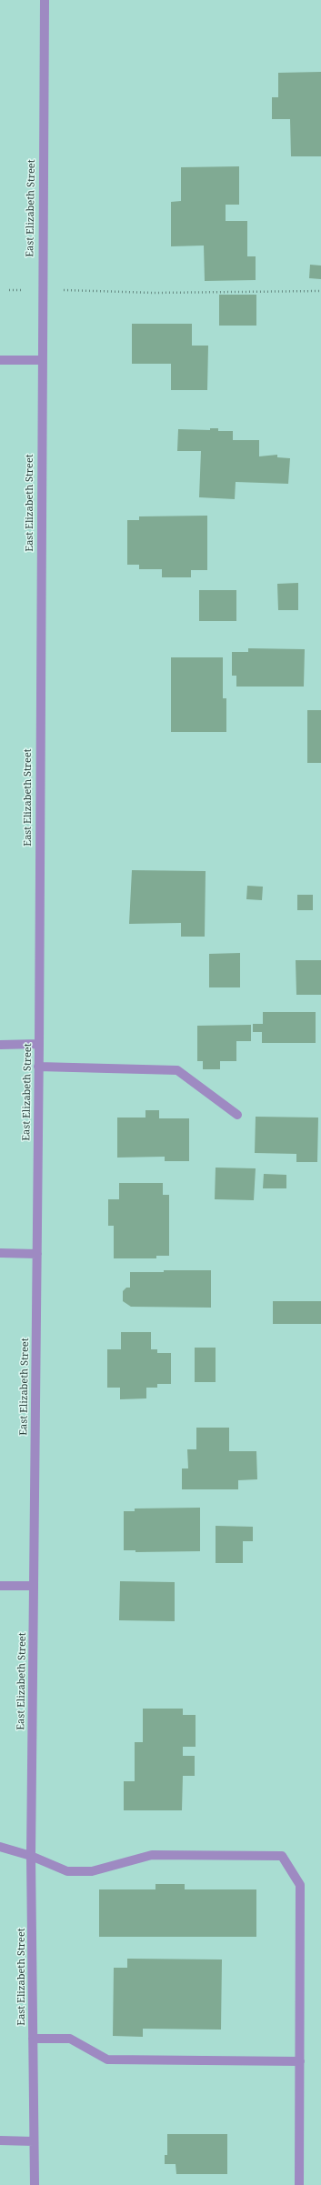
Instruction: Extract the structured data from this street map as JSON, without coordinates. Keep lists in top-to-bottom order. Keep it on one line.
{"streets":{"street":["East Elizabeth Street"]}}
